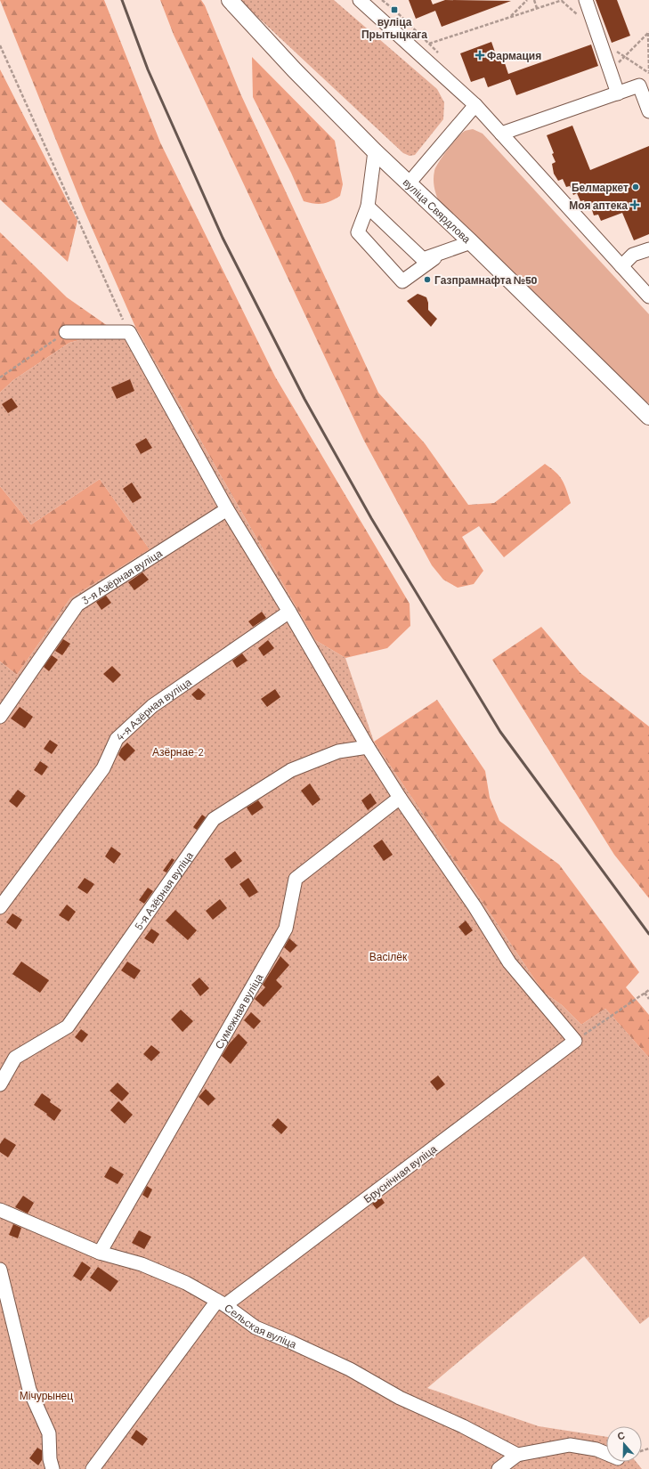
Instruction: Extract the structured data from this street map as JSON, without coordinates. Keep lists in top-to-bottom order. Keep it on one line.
{"streets":{"main road":["вуліца Свярдлова"],"street":["3-я Азёрная вуліца","4-я Азёрная вуліца","5-я Азёрная вуліца","Сумежная вуліца","Бруснічная вуліца","Сельская вуліца"]},"crossings":[["Сумежная вуліца","Сельская вуліца"],["Бруснічная вуліца","Сельская вуліца"]],"parks":["Азёрнае-2","Васілёк","Мічурынец"],"places":{"transit":["вуліца Прытыцкага"],"health":["Фармация","Моя аптека"],"other":["Белмаркет","Газпрамнафта №50"]},"north":"top"}
